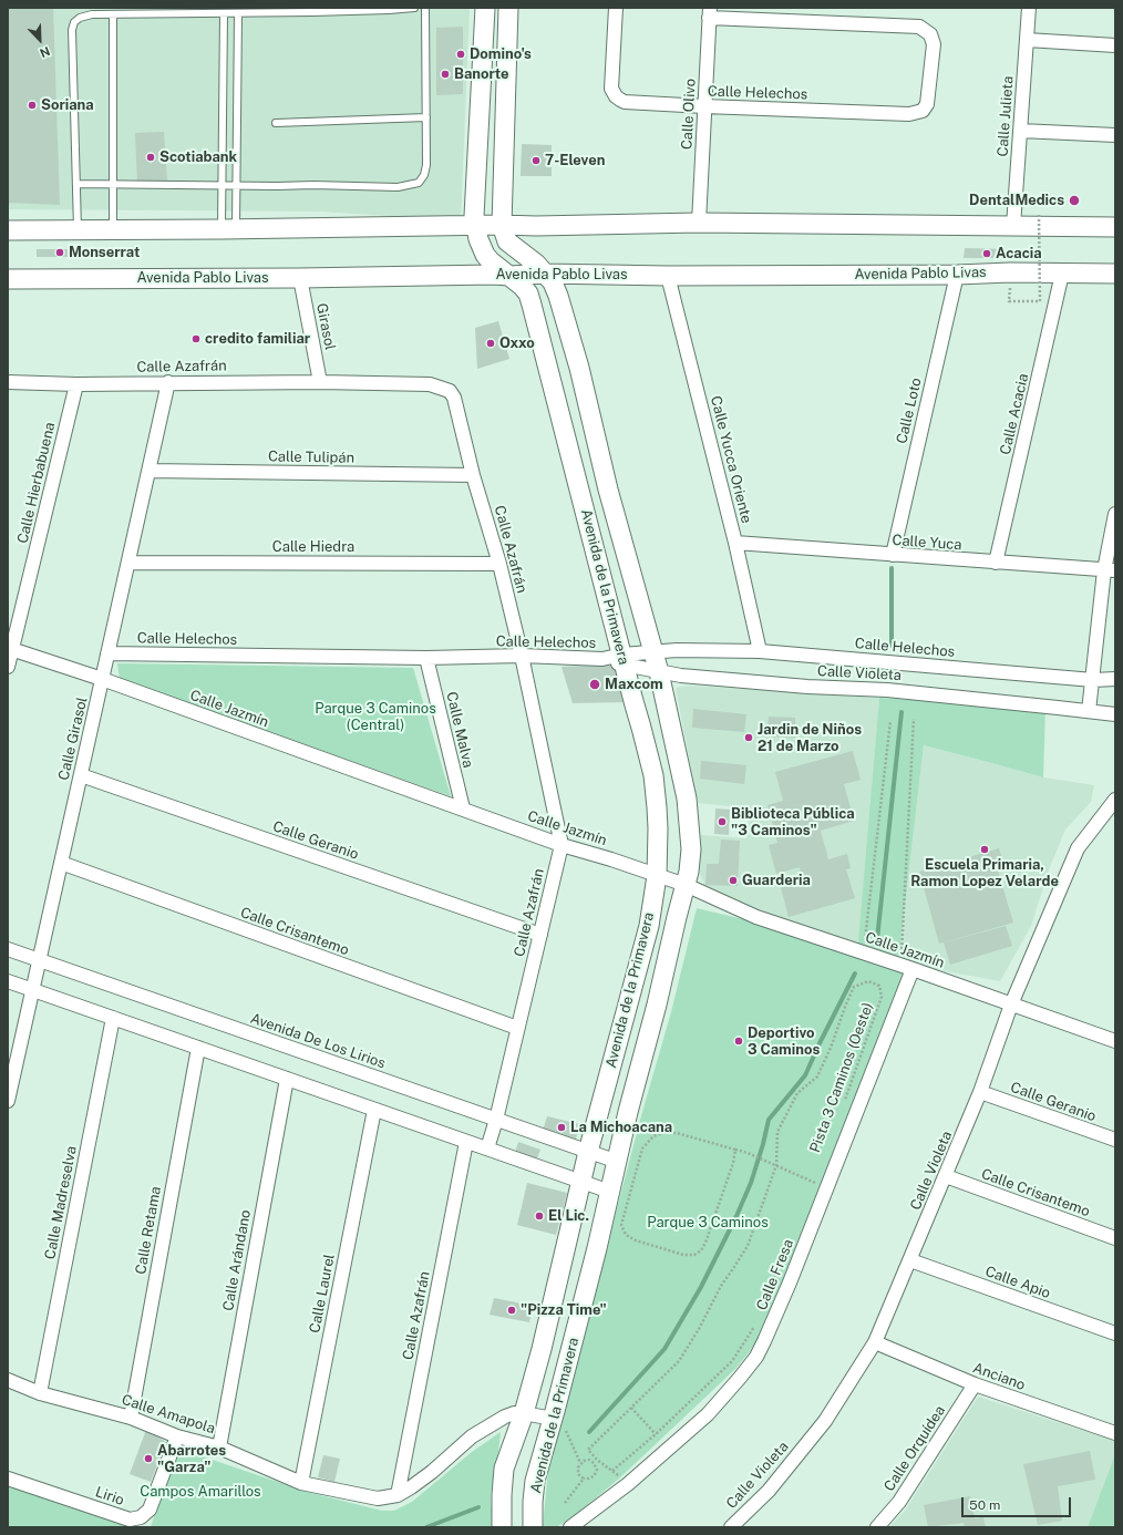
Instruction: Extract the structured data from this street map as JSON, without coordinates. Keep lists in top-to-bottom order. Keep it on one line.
{"streets":{"street":["Calle Helechos","Calle Olivo","Calle Julieta","Avenida Pablo Livas","Girasol","Calle Azafrán","Calle Loto","Calle Acacia","Calle Tulipán","Calle Yucca Oriente","Calle Hierbabuena","Calle Yuca","Calle Hiedra","Avenida de la Primavera","Calle Violeta","Calle Jazmín","Calle Malva","Calle Girasol","Calle Geranio","Calle Crisantemo","Avenida De Los Lirios","Calle Madreselva","Calle Retama","Calle Arándano","Calle Fresa","Calle Apio","Calle Laurel","Anciano","Calle Amapola","Calle Orquídea","Lirio"],"path":["Pista 3 Caminos (Oeste)"]},"crossings":[["Calle Helechos","Calle Olivo"],["Calle Helechos","Calle Azafrán"],["Calle Helechos","Calle Yucca Oriente"],["Calle Helechos","Avenida de la Primavera"],["Calle Helechos","Calle Violeta"],["Calle Helechos","Calle Malva"],["Calle Helechos","Calle Girasol"],["Avenida Pablo Livas","Girasol"],["Avenida Pablo Livas","Calle Loto"],["Avenida Pablo Livas","Calle Acacia"],["Avenida Pablo Livas","Calle Yucca Oriente"],["Avenida Pablo Livas","Avenida de la Primavera"],["Girasol","Calle Azafrán"],["Calle Azafrán","Calle Tulipán"],["Calle Azafrán","Calle Hierbabuena"],["Calle Azafrán","Calle Hiedra"],["Calle Azafrán","Calle Jazmín"],["Calle Azafrán","Calle Girasol"],["Calle Azafrán","Calle Geranio"],["Calle Azafrán","Calle Crisantemo"],["Calle Azafrán","Avenida De Los Lirios"],["Calle Azafrán","Calle Amapola"],["Calle Loto","Calle Yuca"],["Calle Acacia","Calle Yuca"],["Calle Tulipán","Calle Girasol"],["Calle Yucca Oriente","Calle Yuca"],["Calle Hierbabuena","Calle Jazmín"],["Calle Hiedra","Calle Girasol"],["Avenida de la Primavera","Calle Violeta"],["Avenida de la Primavera","Calle Jazmín"],["Avenida de la Primavera","Avenida De Los Lirios"],["Avenida de la Primavera","Calle Amapola"],["Calle Violeta","Calle Jazmín"],["Calle Violeta","Calle Geranio"],["Calle Violeta","Calle Crisantemo"],["Calle Violeta","Calle Apio"],["Calle Violeta","Anciano"],["Calle Jazmín","Calle Malva"],["Calle Jazmín","Calle Girasol"],["Calle Jazmín","Calle Fresa"],["Calle Girasol","Calle Geranio"],["Calle Girasol","Calle Crisantemo"],["Calle Girasol","Avenida De Los Lirios"],["Calle Madreselva","Calle Amapola"],["Calle Retama","Calle Amapola"],["Calle Arándano","Calle Amapola"],["Calle Laurel","Calle Amapola"],["Anciano","Calle Orquídea"],["Calle Amapola","Lirio"]],"parks":["Parque 3 Caminos (Central)","Parque 3 Caminos","Campos Amarillos"],"places":["Domino's","Banorte","Soriana","Scotiabank","7-Eleven","DentalMedics","Monserrat","Acacia","credito familiar","Oxxo","Maxcom","Jardin de Niños 21 de Marzo","Biblioteca Pública \"3 Caminos\"","Escuela Primaria, Ramon Lopez Velarde","Guarderia","Deportivo 3 Caminos","La Michoacana","El Lic.","\"Pizza Time\"","Abarrotes \"Garza\""],"scale_bar":"50 m","north":"bottom right"}
